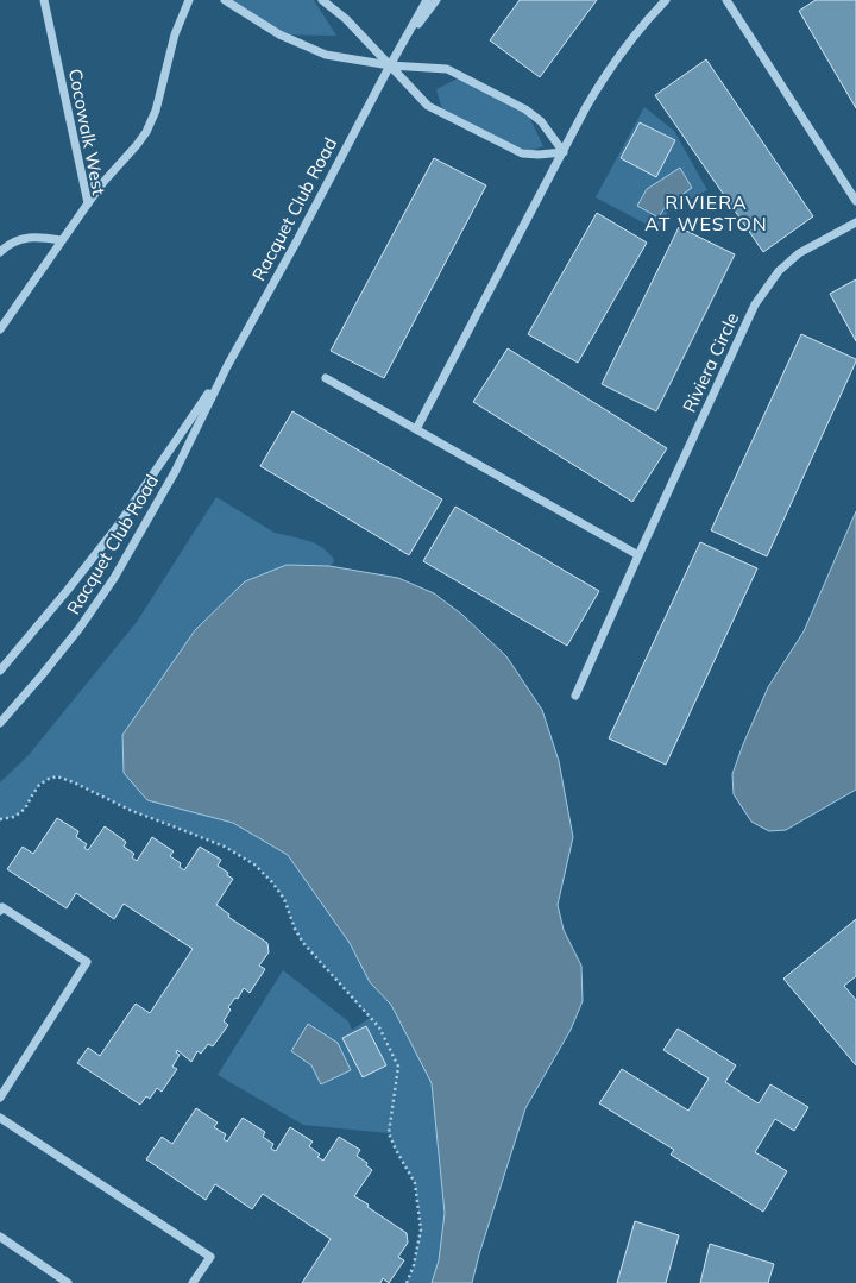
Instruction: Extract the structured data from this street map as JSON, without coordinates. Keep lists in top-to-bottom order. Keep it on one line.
{"streets":{"street":["Cocowalk West","Racquet Club Road","Riviera Circle"]},"districts":["RIVIERA AT WESTON"]}
